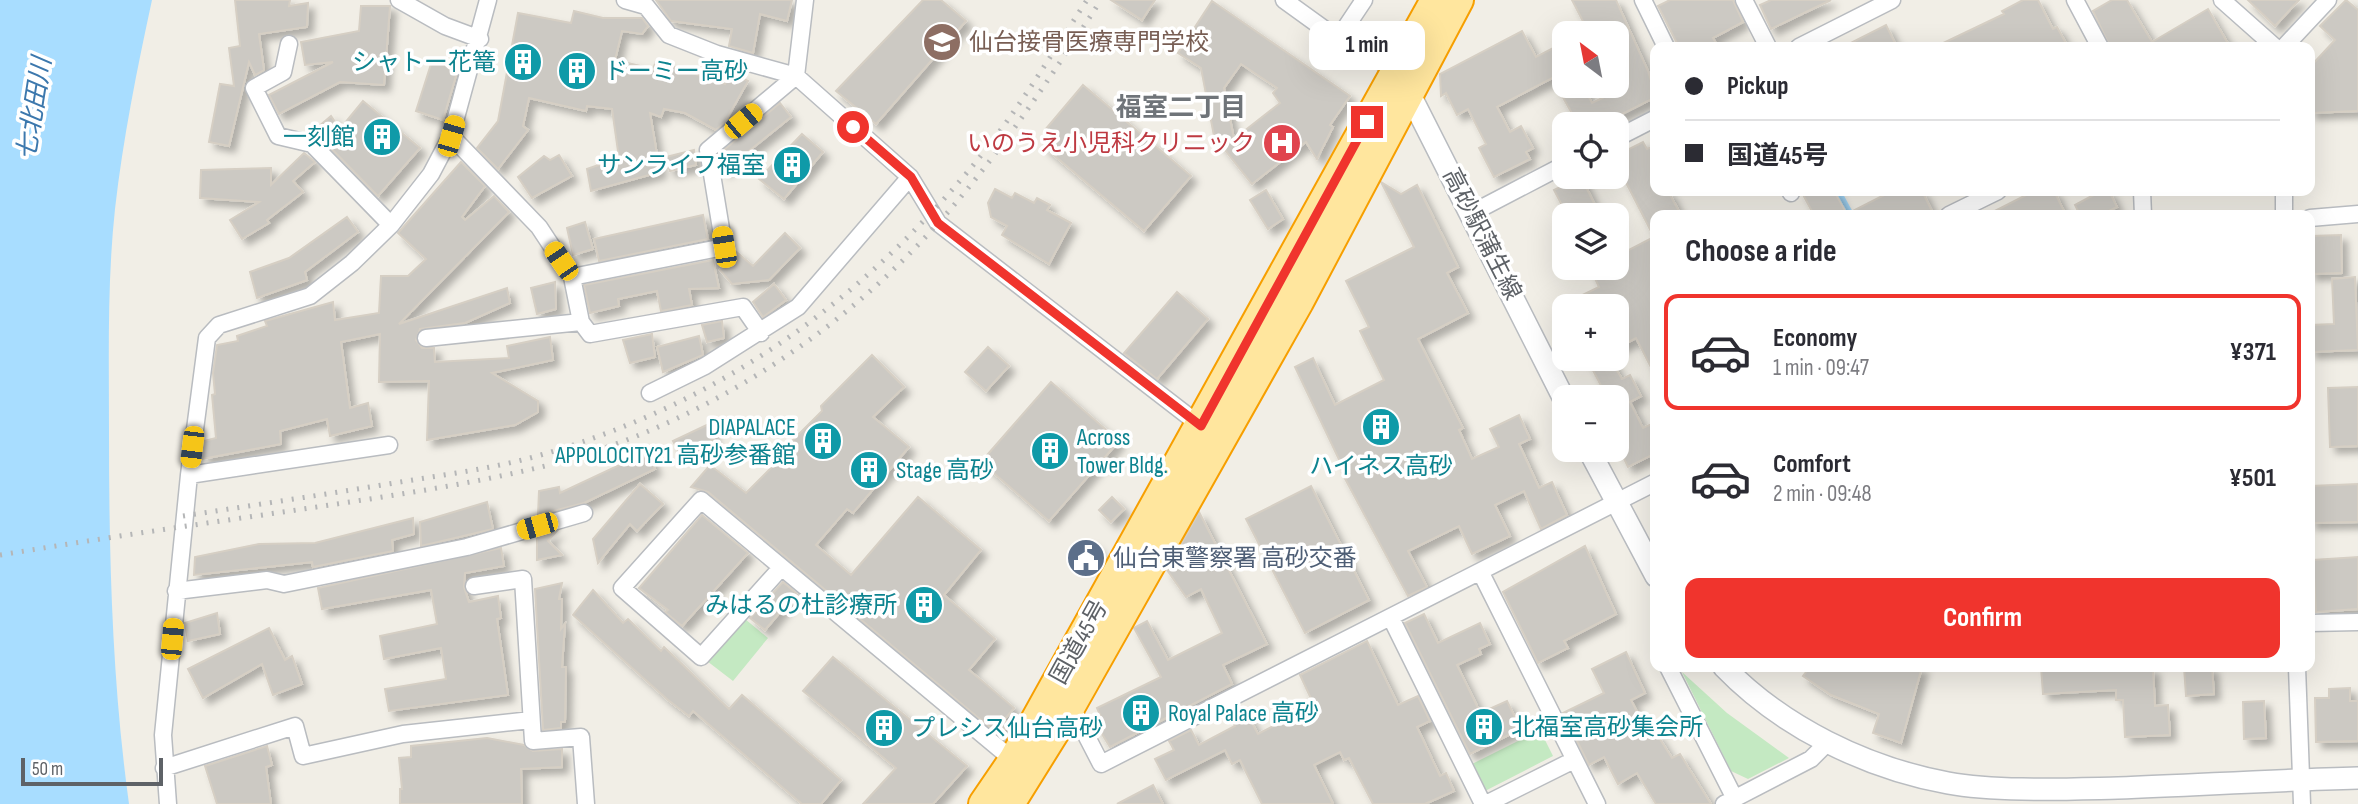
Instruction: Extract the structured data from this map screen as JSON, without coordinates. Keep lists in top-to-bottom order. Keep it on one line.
{"streets":{"highway":["国道45号"],"street":["高砂駅蒲生線"]},"crossings":[["高砂駅蒲生線","国道45号"]],"districts":["福室二丁目"],"water":["七北田川"],"places":{"school or university":["仙台接骨医療専門学校"],"building":["シャトー花篭","ドーミー高砂","一刻館","サンライフ福室","ハイネス高砂","DIAPALACE APPOLOCITY21 高砂参番館","Across Tower Bldg.","Stage 高砂","みはるの杜診療所","Royal Palace 高砂","北福室高砂集会所","プレシス仙台高砂"],"hospital":["いのうえ小児科クリニック"],"public building":["仙台東警察署 高砂交番"]},"scale_bar":"50 m","north":"top left","page":{"map_buttons":["+","−"],"bubble":"1 min","banner":["Pickup","国道45号"],"heading":"Choose a ride","list":[{"name":"Economy","note":"1 min · 09:47","value":"¥371"},{"name":"Comfort","note":"2 min · 09:48","value":"¥501"}],"buttons":"Confirm","scale":"50 m"}}
